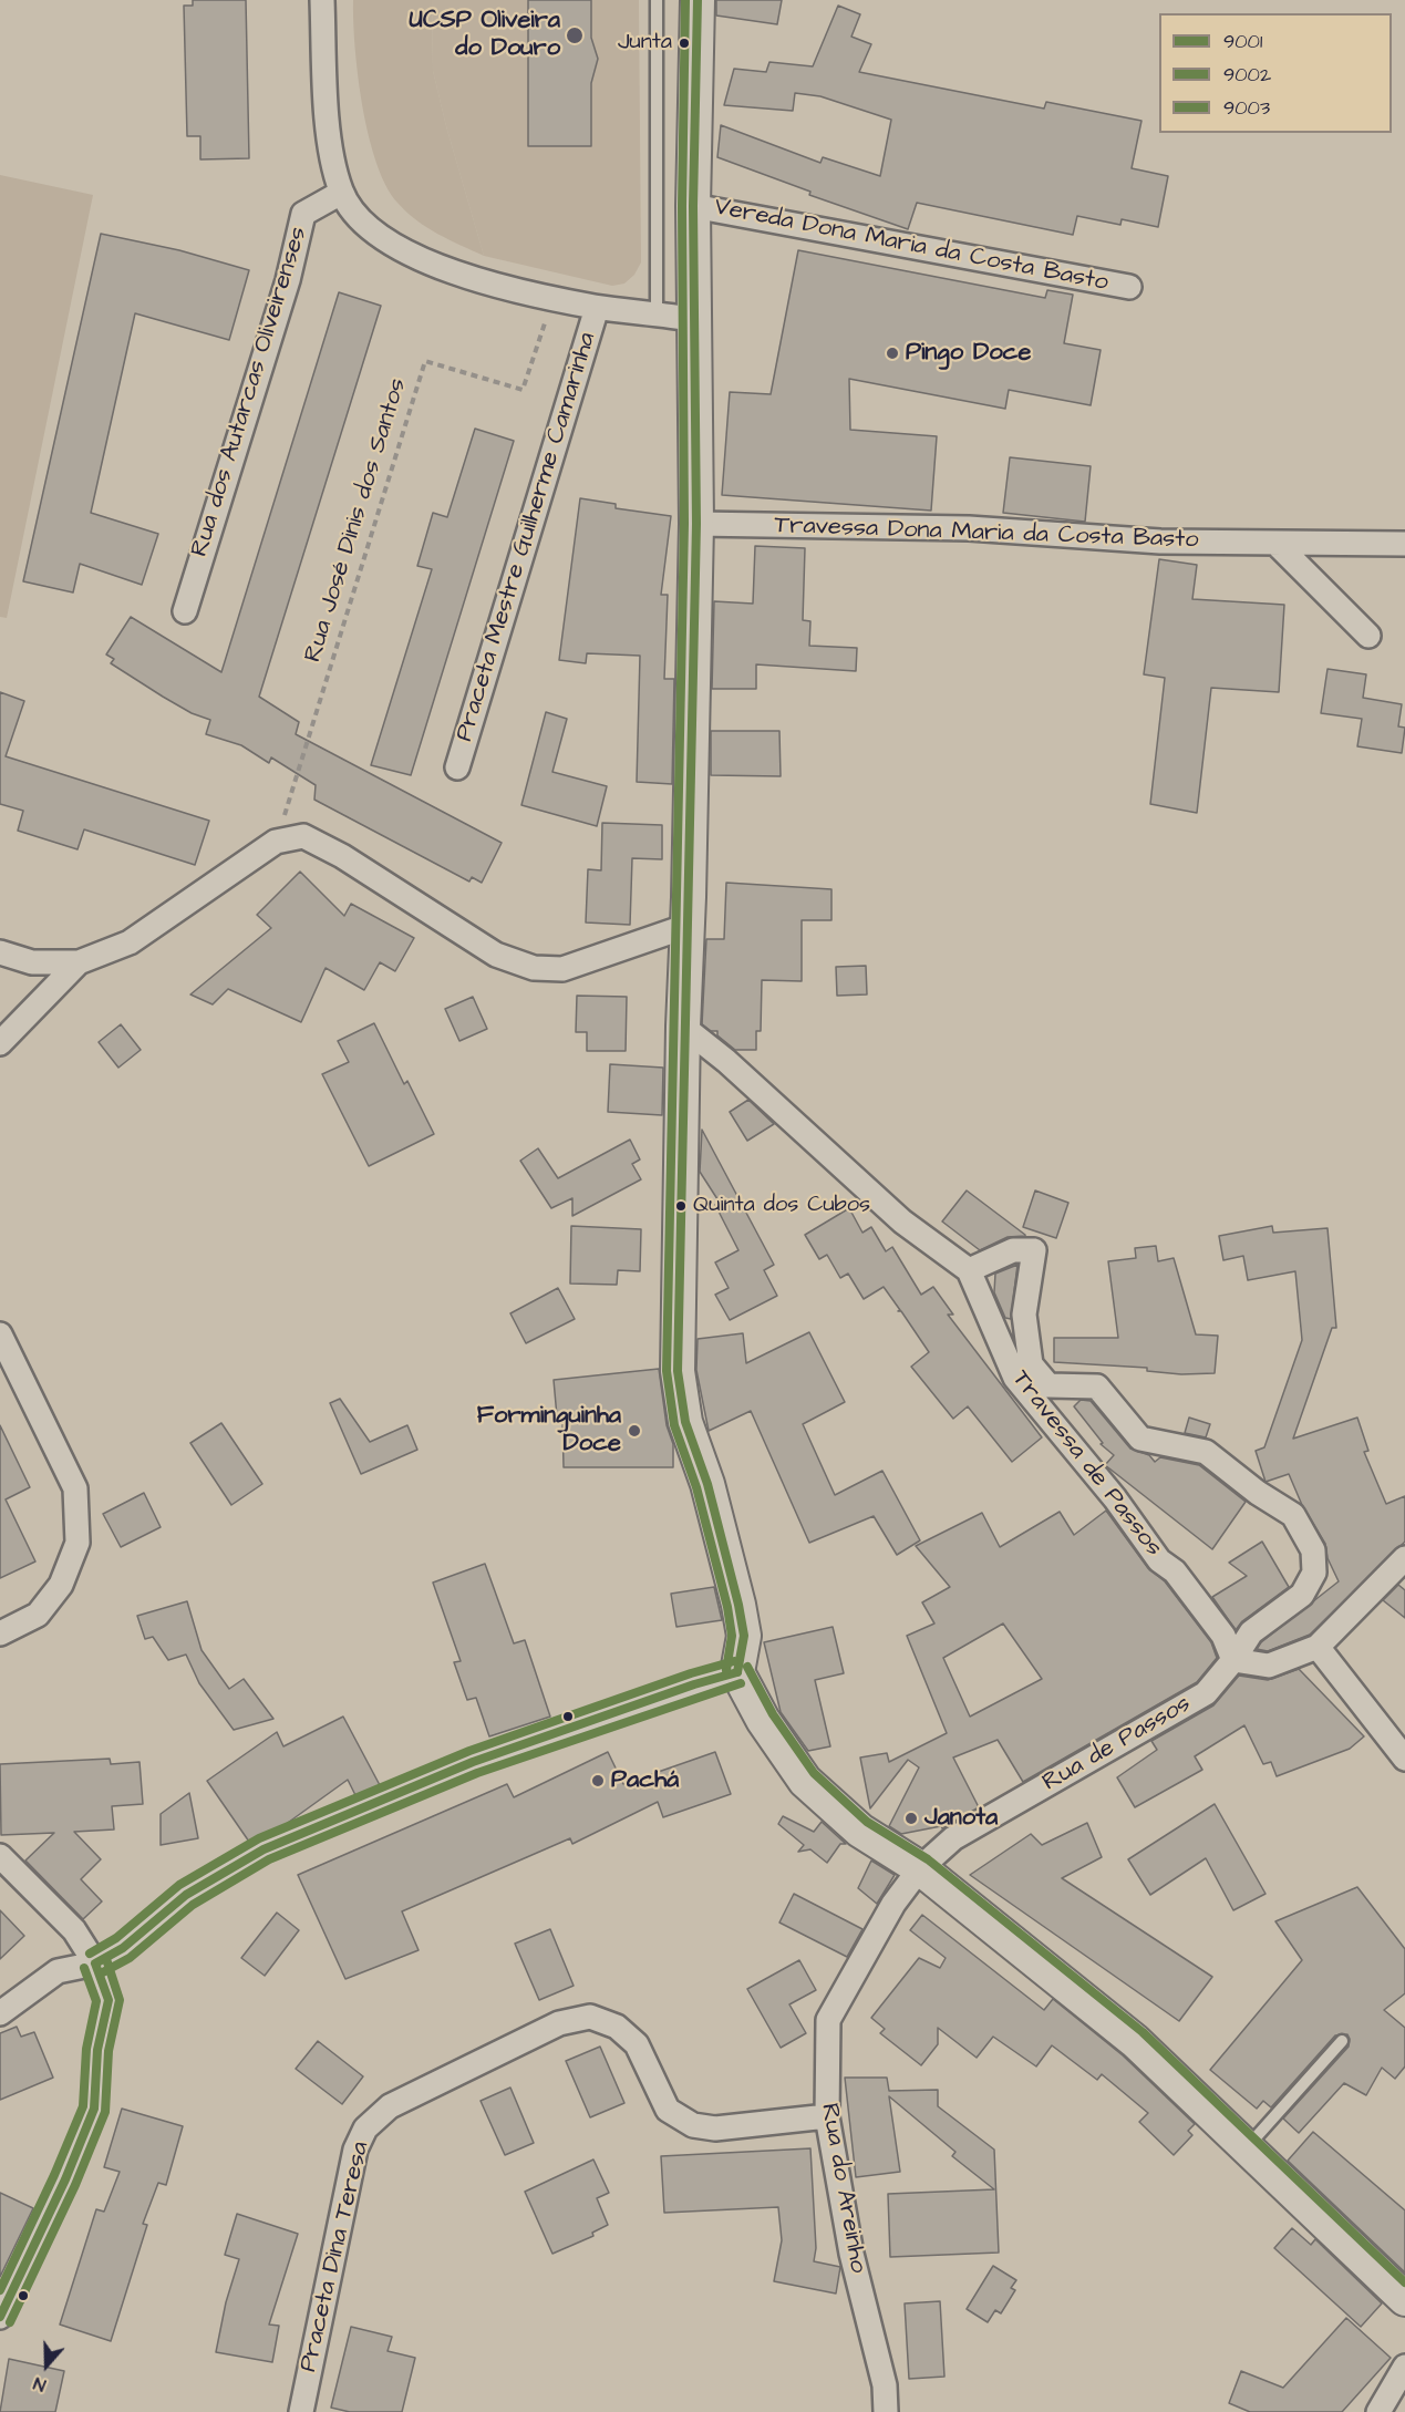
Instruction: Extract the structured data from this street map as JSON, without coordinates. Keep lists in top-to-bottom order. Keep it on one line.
{"streets":{"street":["Vereda Dona Maria da Costa Basto","Rua dos Autarcas Oliveirenses","Travessa Dona Maria da Costa Basto","Praceta Mestre Guilherme Camarinha","Travessa de Passos","Rua de Passos","Rua do Areinho","Praceta Dina Teresa"],"path":["Rua José Dinis dos Santos"]},"crossings":[["Travessa de Passos","Rua de Passos"],["Rua de Passos","Rua do Areinho"],["Rua do Areinho","Praceta Dina Teresa"]],"places":["UCSP Oliveira do Douro","Junta","Pingo Doce","Quinta dos Cubos","Forminguinha Doce","Pachá","Janota"],"lines":["transit line 9001","transit line 9002","transit line 9003"],"legend":["9001","9002","9003"],"north":"bottom"}
